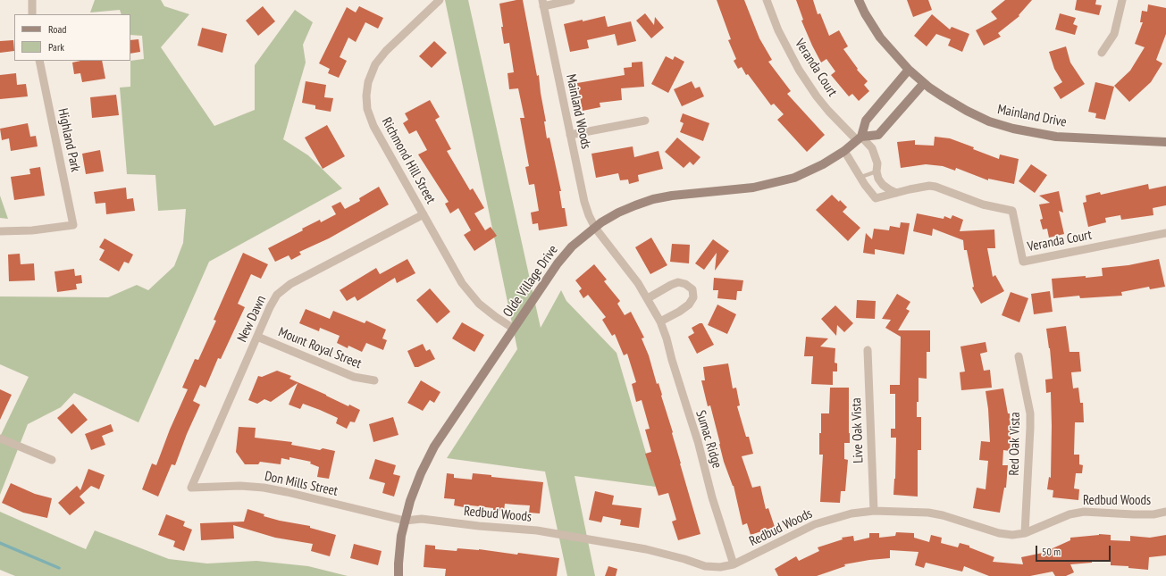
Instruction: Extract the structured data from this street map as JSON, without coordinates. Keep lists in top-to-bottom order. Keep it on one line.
{"streets":{"street":["Veranda Court","Mainland Woods","Mainland Drive","Highland Park","Richmond Hill Street","Olde Village Drive","New Dawn","Mount Royal Street","Live Oak Vista","Sumac Ridge","Red Oak Vista","Don Mills Street","Redbud Woods"]},"crossings":[["Veranda Court","Olde Village Drive"],["Mainland Woods","Olde Village Drive"],["Mainland Woods","Sumac Ridge"],["Richmond Hill Street","Olde Village Drive"],["Richmond Hill Street","New Dawn"],["Olde Village Drive","Sumac Ridge"],["Olde Village Drive","Don Mills Street"],["Olde Village Drive","Redbud Woods"],["New Dawn","Mount Royal Street"],["New Dawn","Don Mills Street"],["Live Oak Vista","Redbud Woods"],["Sumac Ridge","Redbud Woods"],["Red Oak Vista","Redbud Woods"],["Don Mills Street","Redbud Woods"]],"legend":["Road","Park"],"scale_bar":"50 m"}
